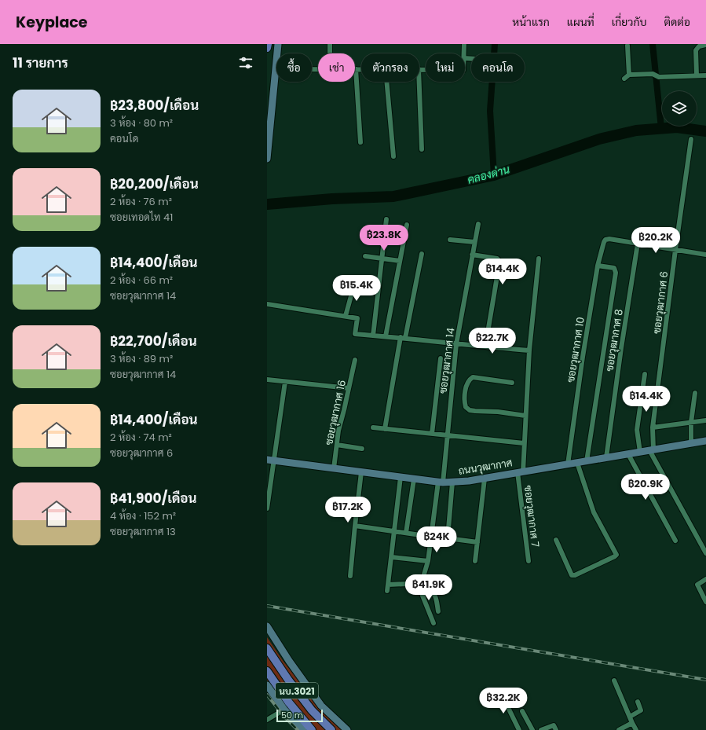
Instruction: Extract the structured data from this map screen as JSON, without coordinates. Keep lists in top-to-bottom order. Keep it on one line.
{"streets":{"main road":["ถนนวุฒากาศ","นบ.3021"],"street":["ซอยวุฒากาศ 6","ซอยวุฒากาศ 8","ซอยวุฒากาศ 10","ซอยวุฒากาศ 14","ซอยวุฒากาศ 16","ซอยวุฒากาศ 7"]},"crossings":[["ซอยวุฒากาศ 6","ถนนวุฒากาศ"],["ซอยวุฒากาศ 8","ซอยวุฒากาศ 10"],["ซอยวุฒากาศ 8","ถนนวุฒากาศ"],["ซอยวุฒากาศ 10","ถนนวุฒากาศ"],["ซอยวุฒากาศ 14","ถนนวุฒากาศ"],["ซอยวุฒากาศ 16","ถนนวุฒากาศ"],["ถนนวุฒากาศ","ซอยวุฒากาศ 7"]],"water":["คลองด่าน"],"scale_bar":"50 m","page":{"header":"Keyplace","nav":["หน้าแรก","แผนที่","เกี่ยวกับ","ติดต่อ"],"heading":"11 รายการ","chip":["ซื้อ","เช่า","ตัวกรอง","ใหม่","คอนโด"],"list":[{"name":"฿23,800/เดือน","note":"3 ห้อง · 80 m² · คอนโด"},{"name":"฿20,200/เดือน","note":"2 ห้อง · 76 m² · ซอยเทอดไท 41"},{"name":"฿14,400/เดือน","note":"2 ห้อง · 66 m² · ซอยวุฒากาศ 14"},{"name":"฿22,700/เดือน","note":"3 ห้อง · 89 m² · ซอยวุฒากาศ 14"},{"name":"฿14,400/เดือน","note":"2 ห้อง · 74 m² · ซอยวุฒากาศ 6"},{"name":"฿41,900/เดือน","note":"4 ห้อง · 152 m² · ซอยวุฒากาศ 13"}],"price":["฿23.8K","฿20.2K","฿14.4K","฿15.4K","฿22.7K","฿14.4K","฿20.9K","฿17.2K","฿24K","฿41.9K","฿32.2K"],"scale":"50 m"}}
